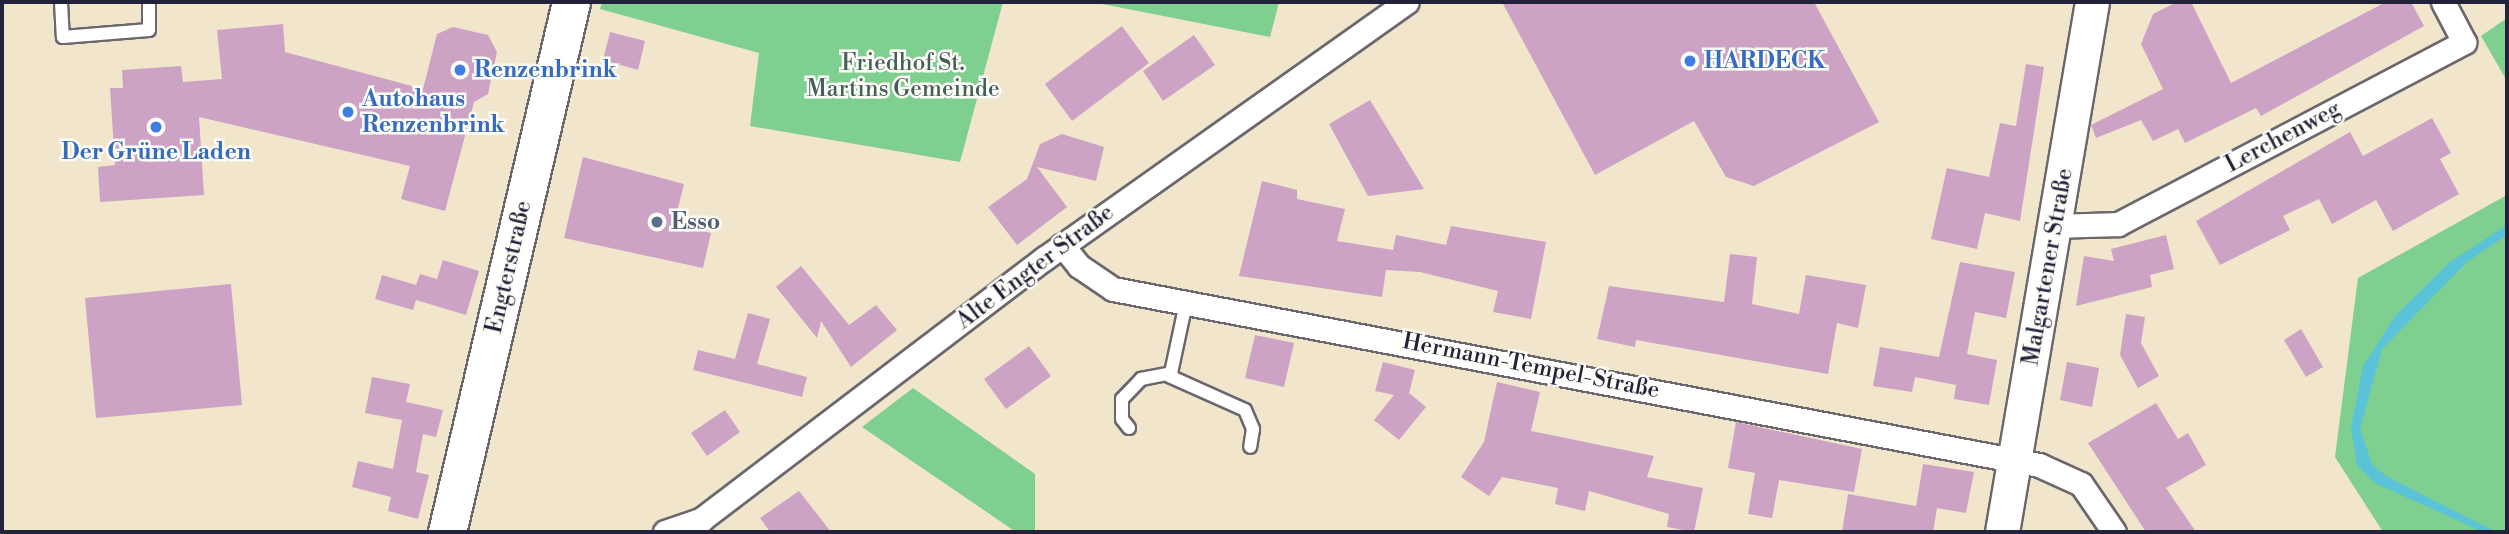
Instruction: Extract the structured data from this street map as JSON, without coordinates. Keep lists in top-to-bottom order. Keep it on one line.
{"streets":{"main road":["Engterstraße"],"street":["Lerchenweg","Alte Engter Straße","Malgartener Straße","Hermann-Tempel-Straße"]},"crossings":[["Lerchenweg","Malgartener Straße"],["Alte Engter Straße","Hermann-Tempel-Straße"],["Malgartener Straße","Hermann-Tempel-Straße"]],"parks":["Friedhof St. Martins Gemeinde"],"places":["HARDECK","Renzenbrink","Autohaus Renzenbrink","Der Grüne Laden","Esso"]}
